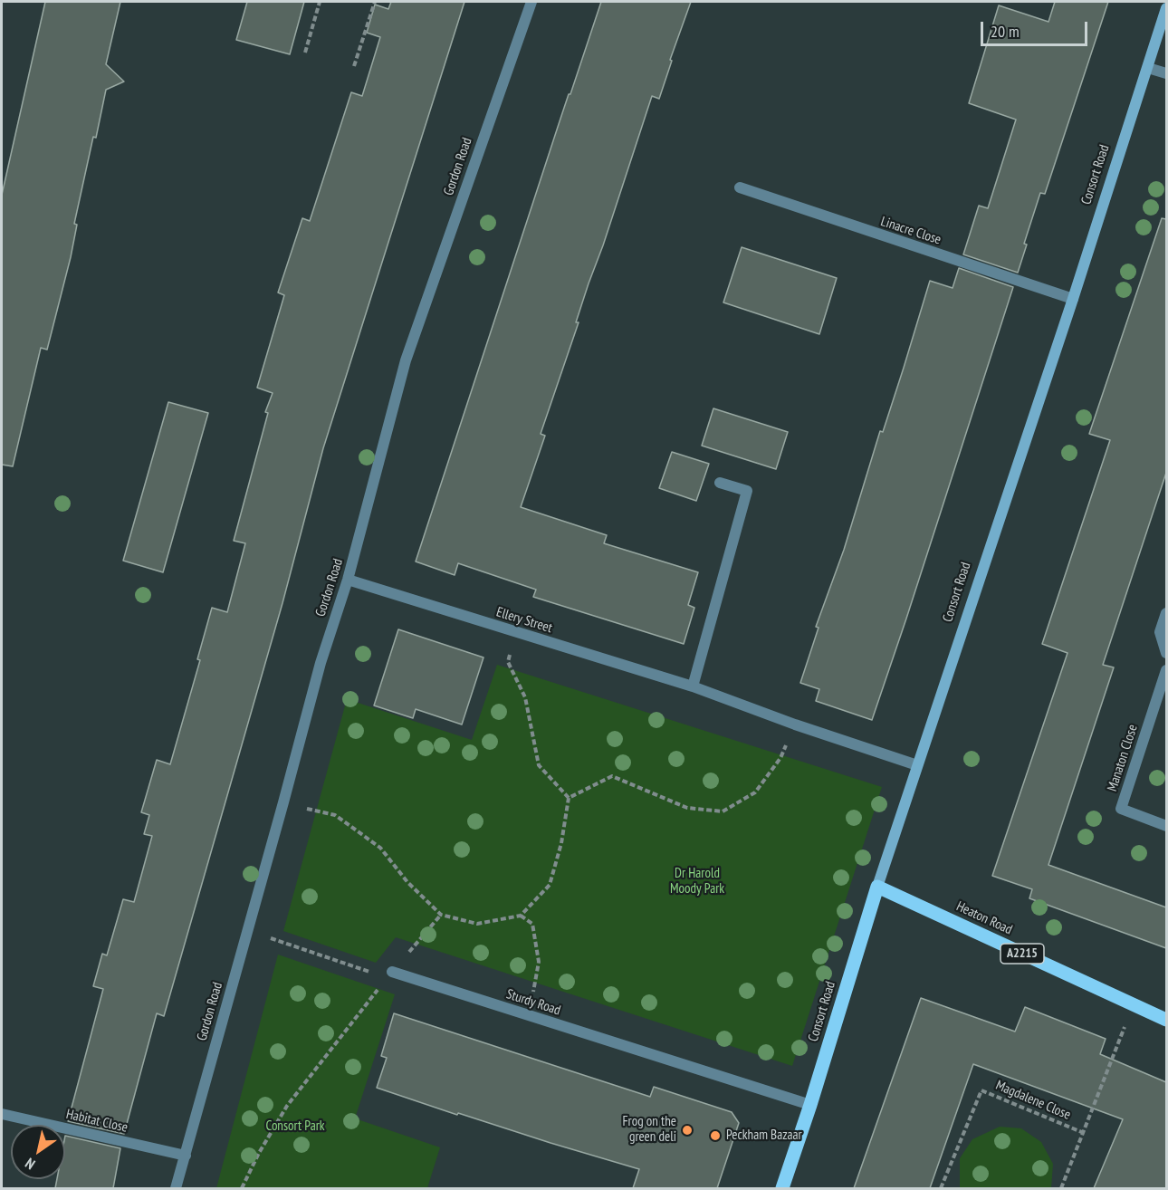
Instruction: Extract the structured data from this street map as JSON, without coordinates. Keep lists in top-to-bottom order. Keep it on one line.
{"streets":{"main road":["Consort Road","Heaton Road","A2215"],"street":["Gordon Road","Linacre Close","Ellery Street","Manaton Close","Sturdy Road","Habitat Close"],"path":["Magdalene Close"]},"crossings":[["Gordon Road","Ellery Street"],["Gordon Road","Habitat Close"],["Consort Road","Linacre Close"],["Consort Road","Ellery Street"],["Consort Road","Heaton Road"],["Consort Road","Sturdy Road"],["Heaton Road","Magdalene Close"]],"parks":["Dr Harold Moody Park","Consort Park"],"places":["Frog on the green deli","Peckham Bazaar"],"scale_bar":"20 m","north":"bottom left"}
